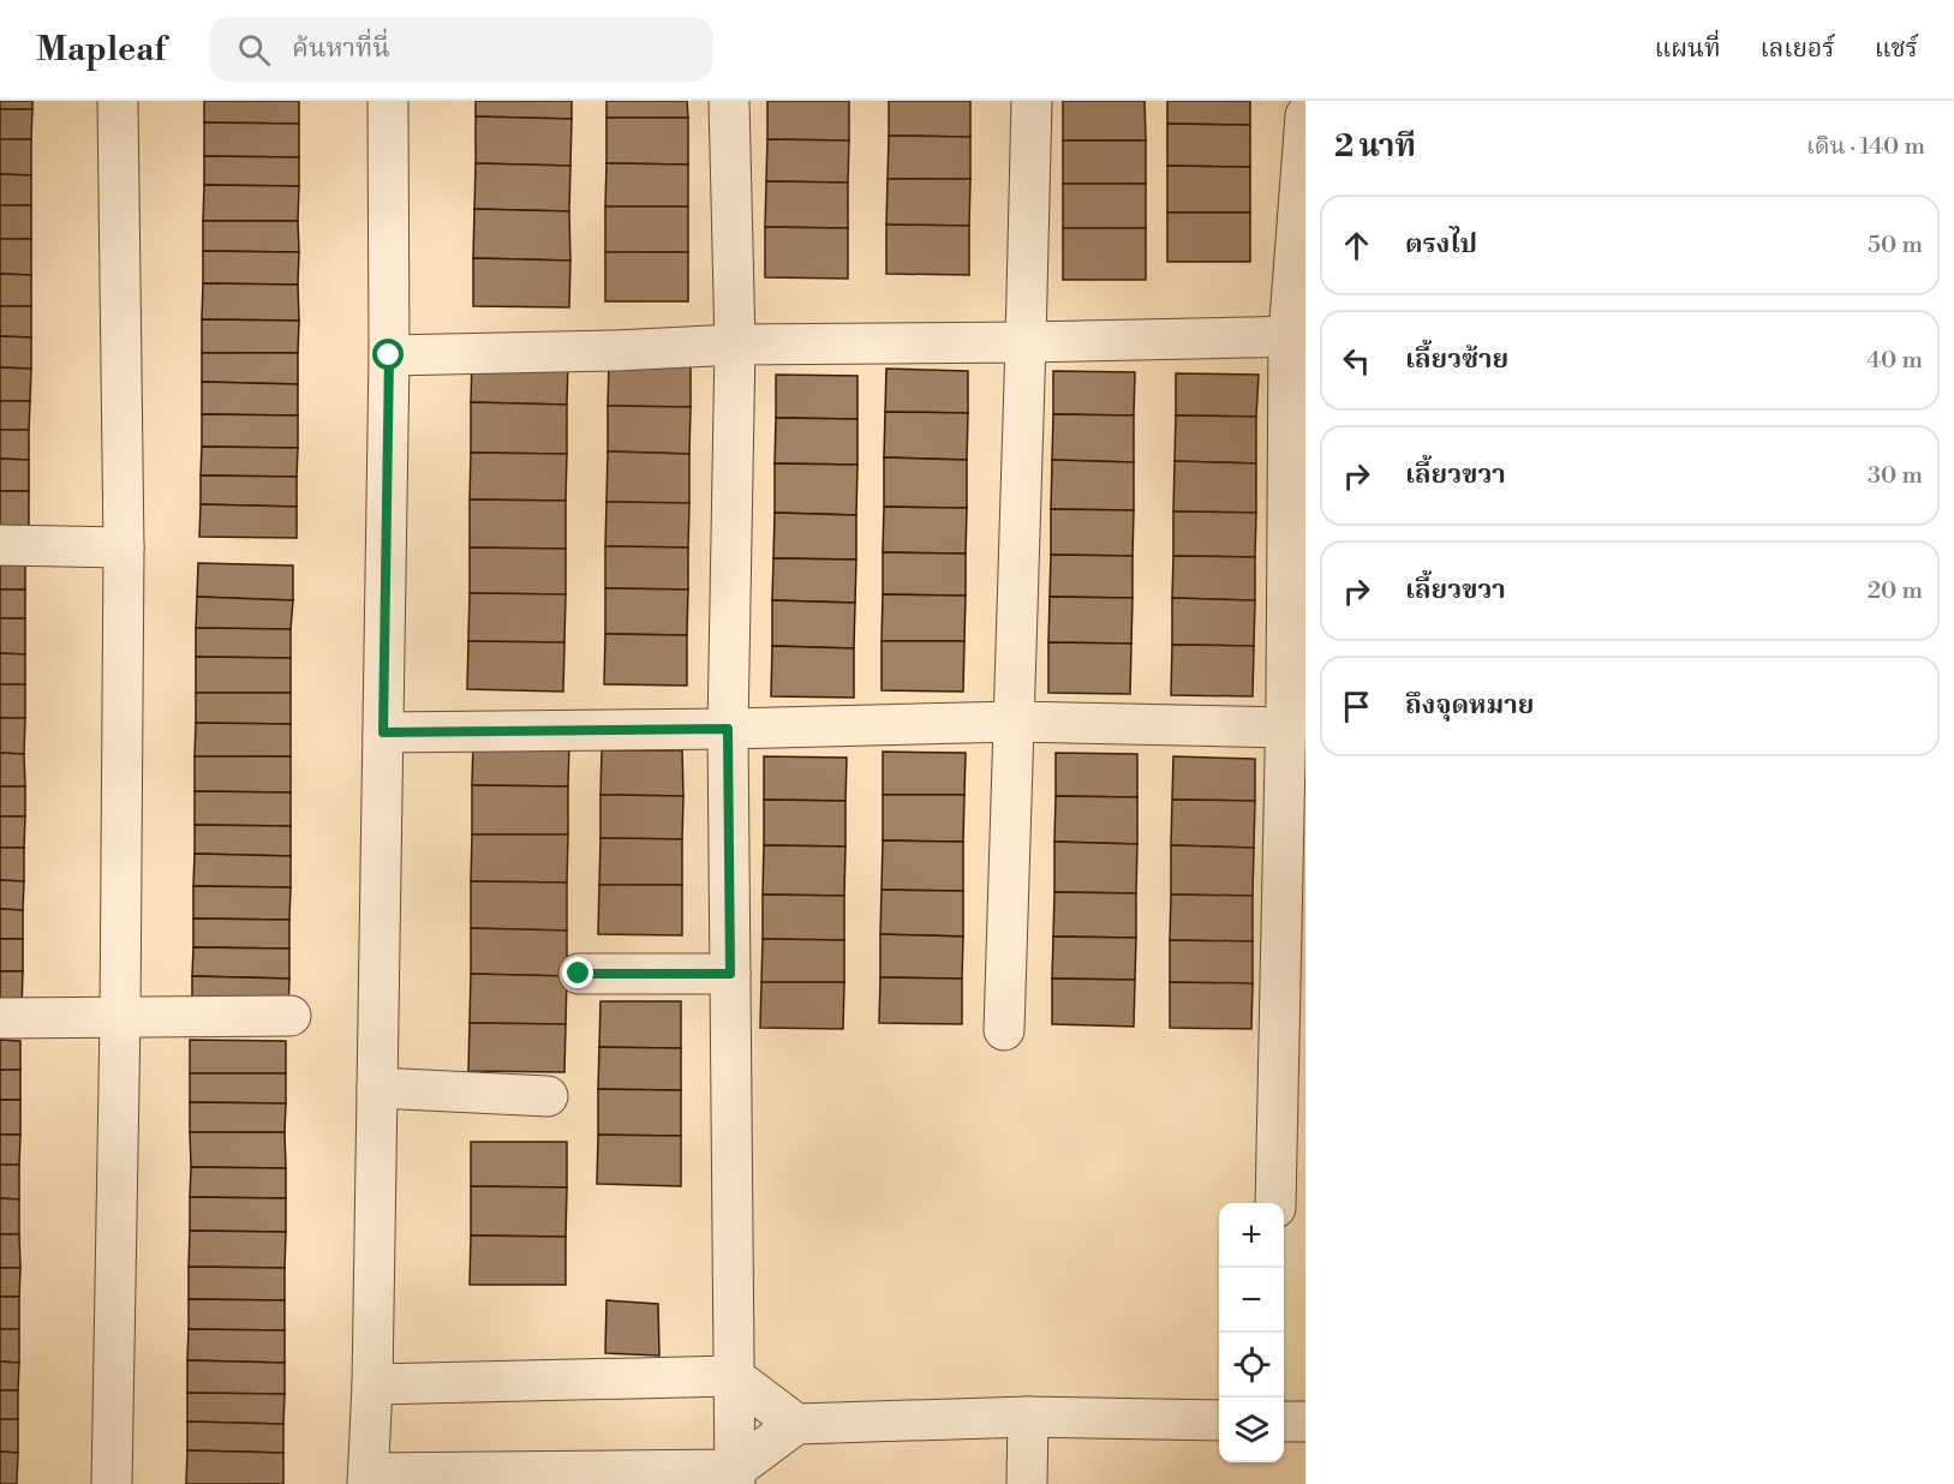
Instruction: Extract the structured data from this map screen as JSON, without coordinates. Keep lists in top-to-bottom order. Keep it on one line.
{"page":{"header":"Mapleaf","search":"ค้นหาที่นี่","nav":["แผนที่","เลเยอร์","แชร์"],"heading":["2 นาที","เดิน · 140 m"],"list":[["ตรงไป","50 m"],["เลี้ยวซ้าย","40 m"],["เลี้ยวขวา","30 m"],["เลี้ยวขวา","20 m"],"ถึงจุดหมาย"],"map_buttons":["+","−"]}}
